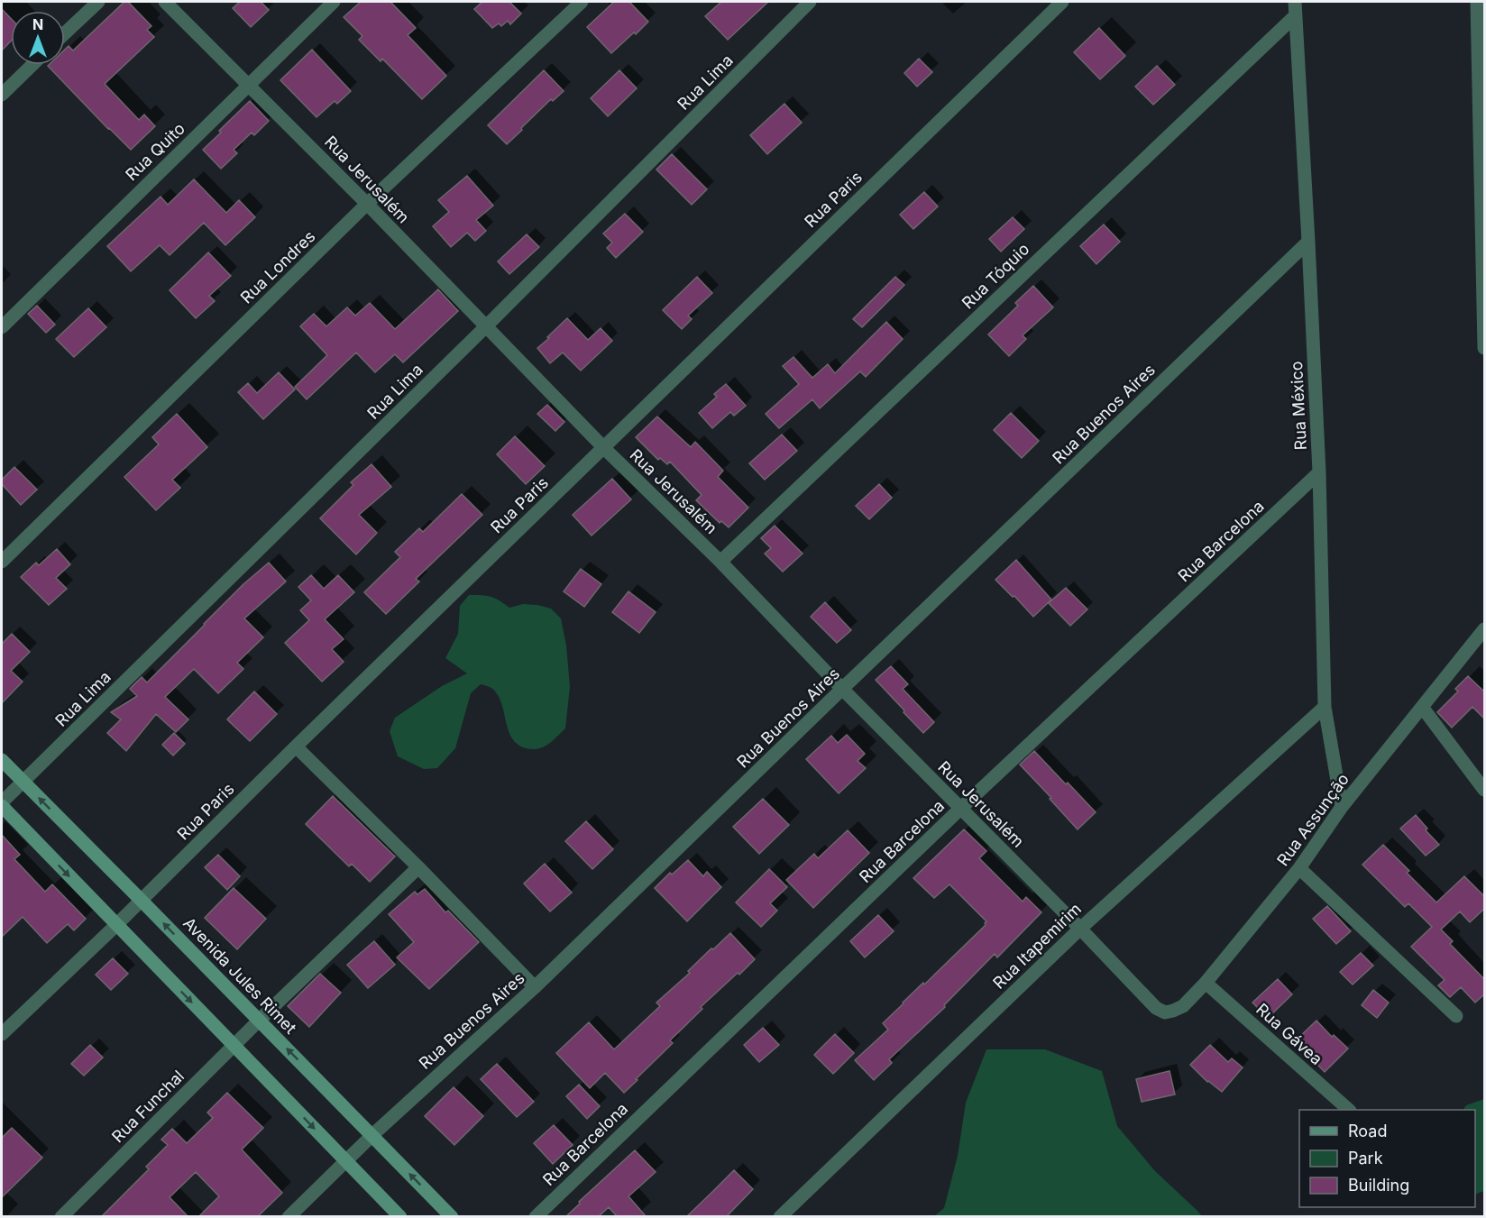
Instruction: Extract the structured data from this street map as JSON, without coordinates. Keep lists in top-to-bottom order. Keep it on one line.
{"streets":{"main road":["Avenida Jules Rimet"],"street":["Rua Lima","Rua Quito","Rua Jerusalém","Rua Paris","Rua Londres","Rua Tóquio","Rua México","Rua Buenos Aires","Rua Barcelona","Rua Assunção","Rua Itapemirim","Rua Gávea","Rua Funchal"]},"crossings":[["Rua Lima","Rua Jerusalém"],["Rua Lima","Avenida Jules Rimet"],["Rua Quito","Rua Jerusalém"],["Rua Jerusalém","Rua Paris"],["Rua Jerusalém","Rua Londres"],["Rua Jerusalém","Rua Tóquio"],["Rua Jerusalém","Rua Buenos Aires"],["Rua Jerusalém","Rua Barcelona"],["Rua Jerusalém","Rua Assunção"],["Rua Jerusalém","Rua Itapemirim"],["Rua Paris","Avenida Jules Rimet"],["Rua Tóquio","Rua México"],["Rua México","Rua Buenos Aires"],["Rua México","Rua Barcelona"],["Rua México","Rua Assunção"],["Rua México","Rua Itapemirim"],["Rua Buenos Aires","Avenida Jules Rimet"],["Rua Assunção","Rua Gávea"],["Avenida Jules Rimet","Rua Funchal"]],"legend":["Road","Park","Building"],"north":"top"}
